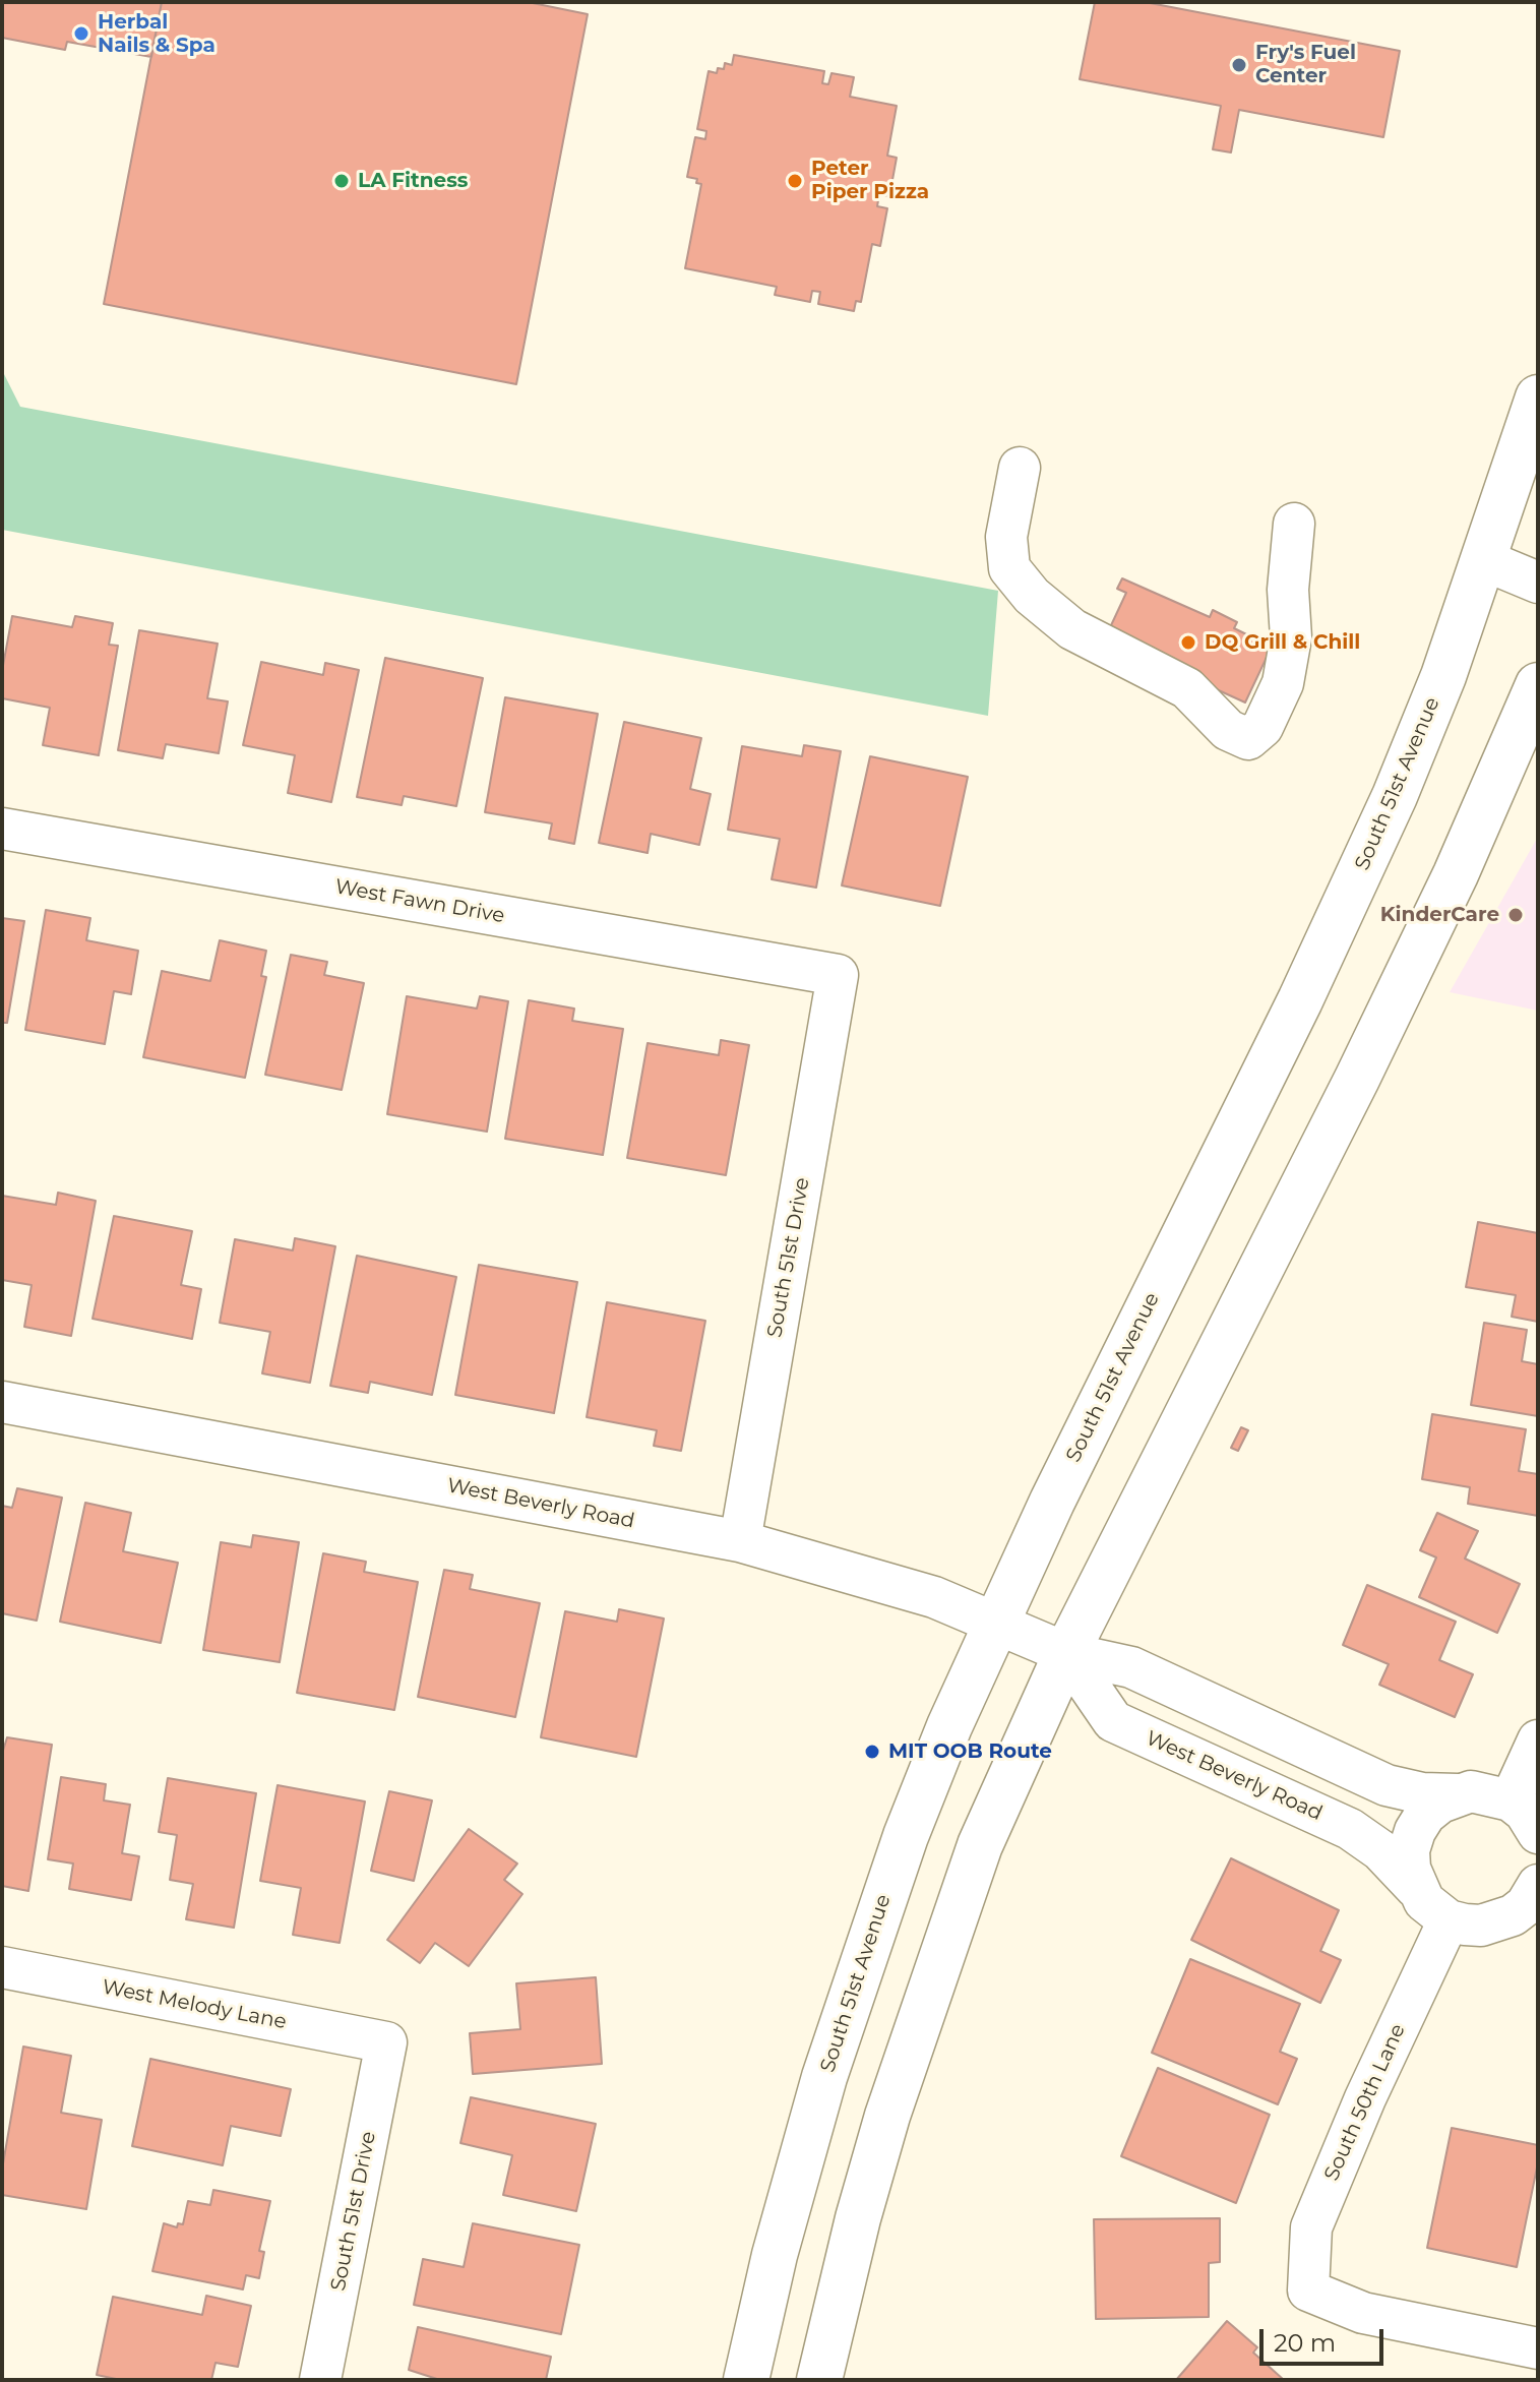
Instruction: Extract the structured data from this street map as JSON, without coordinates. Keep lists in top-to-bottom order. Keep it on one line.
{"streets":{"main road":["South 51st Avenue"],"street":["West Fawn Drive","South 51st Drive","West Beverly Road","West Melody Lane","South 50th Lane"]},"crossings":[["South 51st Avenue","West Beverly Road"],["West Fawn Drive","South 51st Drive"],["South 51st Drive","West Beverly Road"],["South 51st Drive","West Melody Lane"]],"places":["Herbal Nails & Spa","Fry's Fuel Center","LA Fitness","Peter Piper Pizza","DQ Grill & Chill","KinderCare","MIT OOB Route"],"scale_bar":"20 m"}
